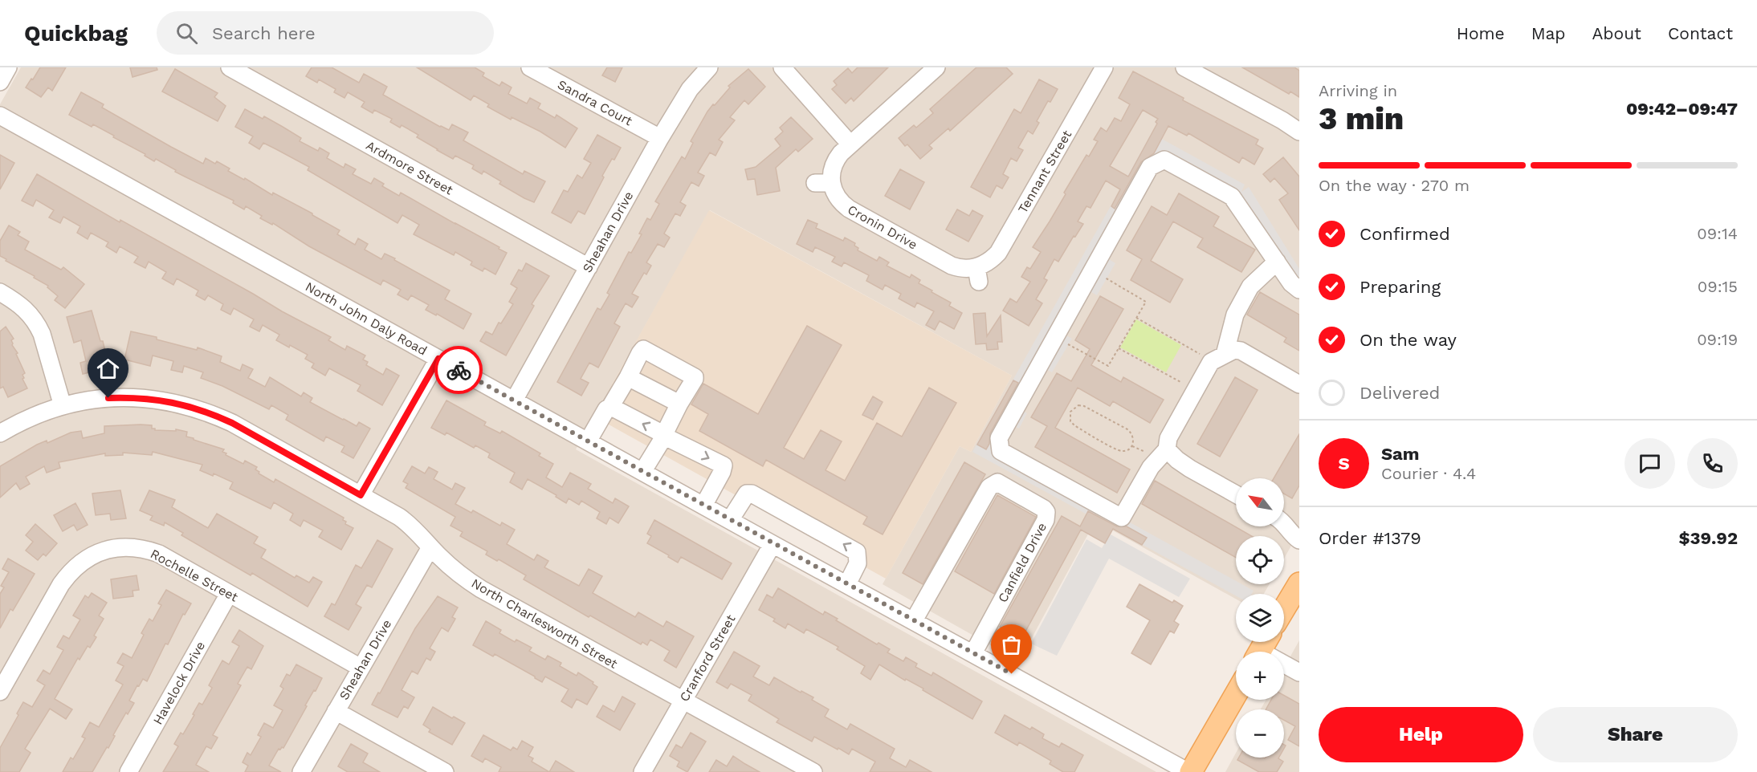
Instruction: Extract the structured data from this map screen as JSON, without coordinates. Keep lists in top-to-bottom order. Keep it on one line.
{"streets":{"street":["Sandra Court","Ardmore Street","Tennant Street","Cronin Drive","Sheahan Drive","North John Daly Road","Canfield Drive","Rochelle Street","North Charlesworth Street","Cranford Street","Havelock Drive"]},"crossings":[["Sandra Court","Sheahan Drive"],["Ardmore Street","Sheahan Drive"],["Tennant Street","Cronin Drive"],["Sheahan Drive","North John Daly Road"],["Sheahan Drive","Rochelle Street"],["Sheahan Drive","North Charlesworth Street"],["North John Daly Road","Canfield Drive"],["North John Daly Road","Cranford Street"],["Rochelle Street","Havelock Drive"],["North Charlesworth Street","Cranford Street"]],"north":"top left","page":{"header":"Quickbag","search":"Search here","nav":["Home","Map","About","Contact"],"heading":["3 min","Arriving in","09:42–09:47"],"panel":["Sam","Courier · 4.4","Order #1379","$39.92"],"bar":"On the way · 270 m","list":[["Confirmed","09:14"],["Preparing","09:15"],["On the way","09:19"],"Delivered"],"round":"S","map_buttons":["+","−"],"buttons":["Help","Share"]}}
